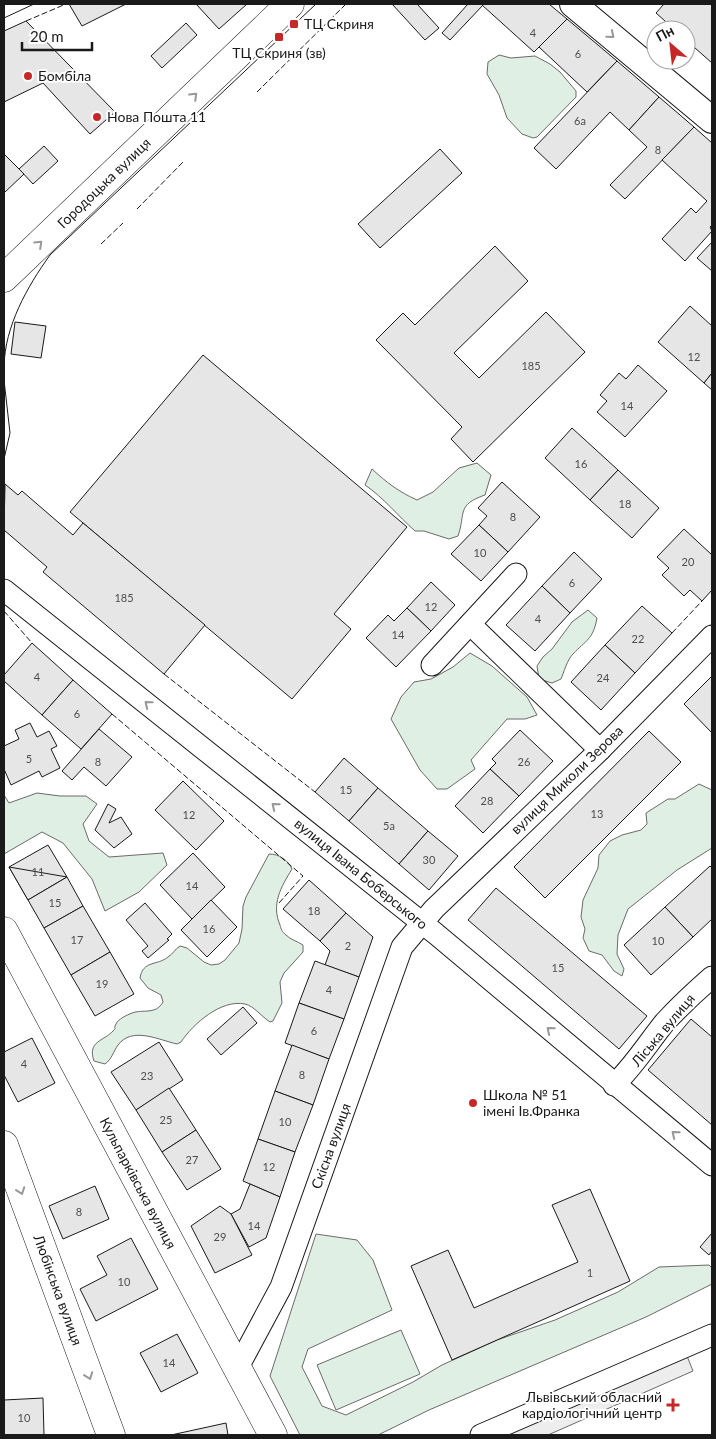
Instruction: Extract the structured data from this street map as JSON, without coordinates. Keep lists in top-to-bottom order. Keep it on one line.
{"streets":{"main road":["Городоцька вулиця","Кульпарківська вулиця","Любінська вулиця"],"street":["вулиця Миколи Зерова","вулиця Івана Боберського","Ліська вулиця","Скісна вулиця"]},"crossings":[["вулиця Миколи Зерова","вулиця Івана Боберського"],["вулиця Миколи Зерова","Скісна вулиця"],["вулиця Івана Боберського","Ліська вулиця"],["вулиця Івана Боберського","Скісна вулиця"],["Скісна вулиця","Кульпарківська вулиця"]],"one_way":["Городоцька вулиця","вулиця Івана Боберського","Любінська вулиця"],"places":{"transit":["ТЦ Скриня","ТЦ Скриня (зв)"],"other":["Бомбіла","Нова Пошта 11","Школа № 51 імені Ів.Франка"],"health":["Львівський обласний кардіологічний центр"]},"house_numbers":["4","6","6а","8","12","185","14","16","18","8","10","20","6","185","12","4","14","22","4","24","6","5","8","26","15","28","13","12","5а","30","11","14","15","18","16","17","10","2","15","19","4","6","4","8","23","25","10","27","12","8","14","29","1","10","14","10"],"scale_bar":"20 m","north":"top left"}
